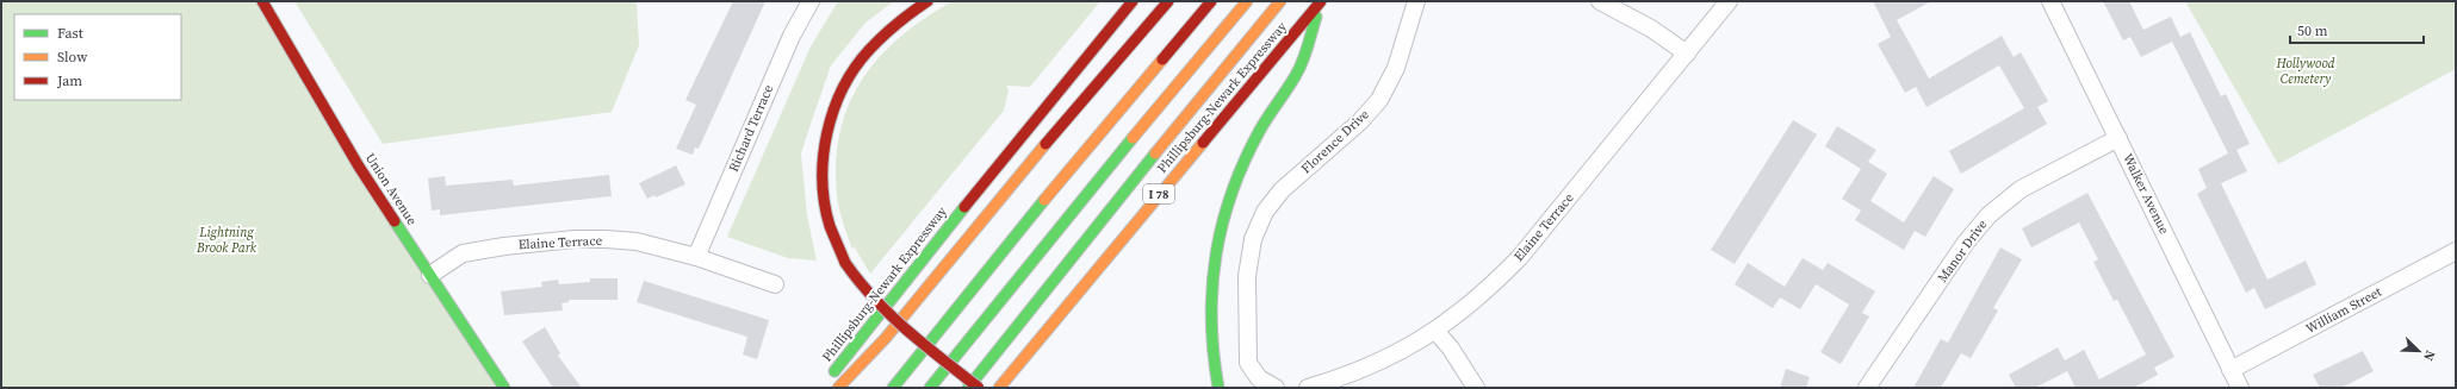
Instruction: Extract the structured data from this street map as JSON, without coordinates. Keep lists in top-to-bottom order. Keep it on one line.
{"streets":{"main road":["Phillipsburg-Newark Expressway","Union Avenue","I 78"],"street":["Richard Terrace","Florence Drive","Walker Avenue","Elaine Terrace","Manor Drive","William Street"]},"crossings":[["Richard Terrace","Elaine Terrace"],["Union Avenue","Elaine Terrace"],["Walker Avenue","Manor Drive"],["Walker Avenue","William Street"]],"parks":["Hollywood Cemetery","Lightning Brook Park"],"legend":["Fast","Slow","Jam"],"scale_bar":"50 m","north":"bottom right"}
